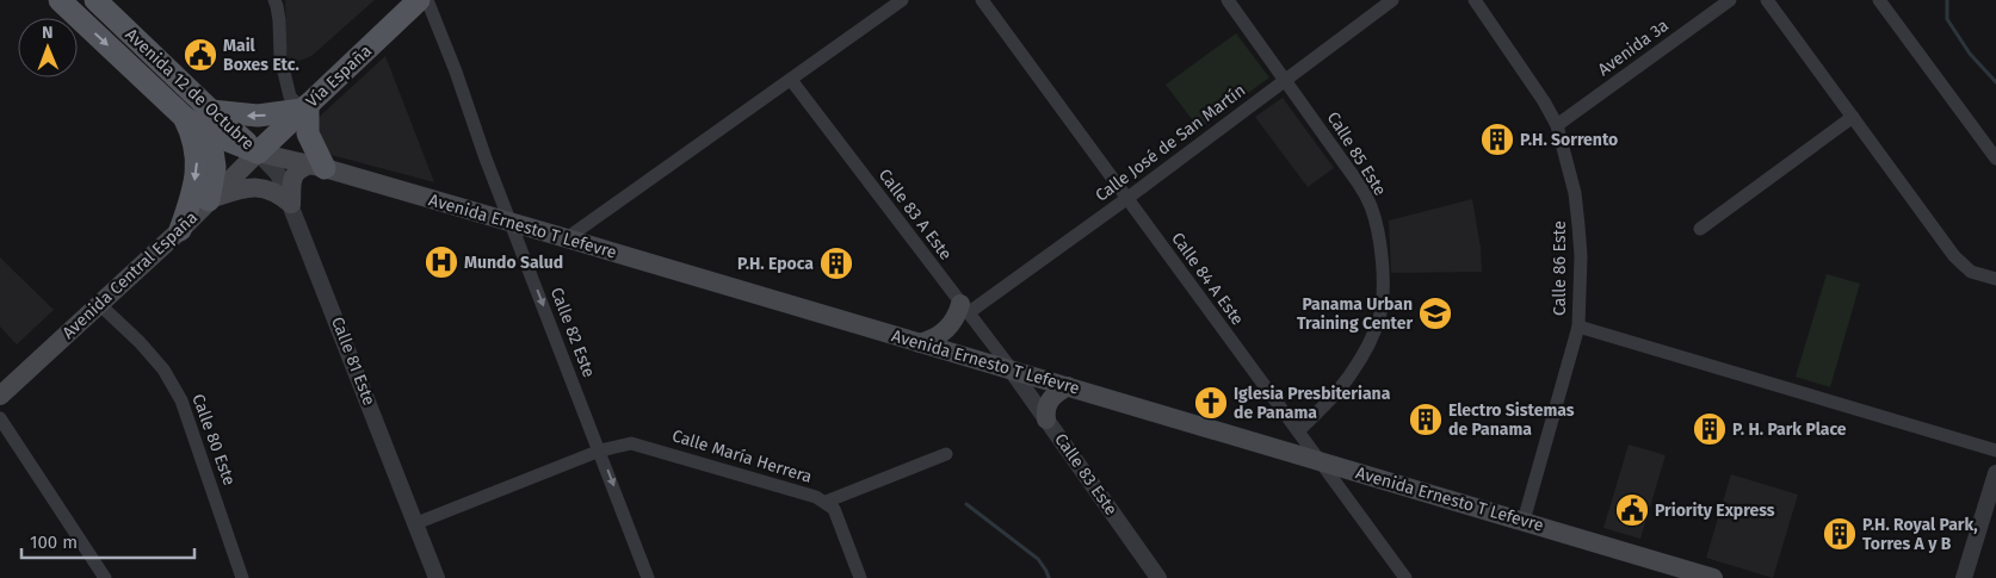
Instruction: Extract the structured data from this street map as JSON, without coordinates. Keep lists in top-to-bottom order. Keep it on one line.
{"streets":{"main road":["Vía España","Avenida 12 de Octubre","Avenida Ernesto T Lefevre","Avenida Central España"],"street":["Avenida 3a","Calle José de San Martín","Calle 85 Este","Calle 83 A Este","Calle 86 Este","Calle 84 A Este","Calle 82 Este","Calle 81 Este","Calle 80 Este","Calle María Herrera","Calle 83 Este"]},"crossings":[["Avenida 3a","Calle 86 Este"],["Vía España","Avenida 12 de Octubre"],["Vía España","Avenida Ernesto T Lefevre"],["Vía España","Avenida Central España"],["Vía España","Calle 81 Este"],["Avenida 12 de Octubre","Avenida Ernesto T Lefevre"],["Avenida 12 de Octubre","Avenida Central España"],["Avenida 12 de Octubre","Calle 81 Este"],["Calle José de San Martín","Calle 85 Este"],["Calle José de San Martín","Calle 83 A Este"],["Calle José de San Martín","Calle 84 A Este"],["Calle 85 Este","Calle 84 A Este"],["Calle 83 A Este","Avenida Ernesto T Lefevre"],["Calle 83 A Este","Calle 83 Este"],["Avenida Ernesto T Lefevre","Calle 86 Este"],["Avenida Ernesto T Lefevre","Avenida Central España"],["Avenida Ernesto T Lefevre","Calle 84 A Este"],["Avenida Ernesto T Lefevre","Calle 82 Este"],["Avenida Ernesto T Lefevre","Calle 81 Este"],["Avenida Ernesto T Lefevre","Calle 83 Este"],["Avenida Central España","Calle 81 Este"],["Avenida Central España","Calle 80 Este"],["Calle 82 Este","Calle María Herrera"],["Calle 81 Este","Calle María Herrera"]],"one_way":["Calle 82 Este"],"places":{"public building":["Mail Boxes Etc.","Priority Express"],"building":["P.H. Sorrento","P.H. Epoca","Electro Sistemas de Panama","P. H. Park Place","P.H. Royal Park, Torres A y B"],"hospital":["Mundo Salud"],"school or university":["Panama Urban Training Center"],"church":["Iglesia Presbiteriana de Panama"]},"scale_bar":"100 m","north":"top"}
